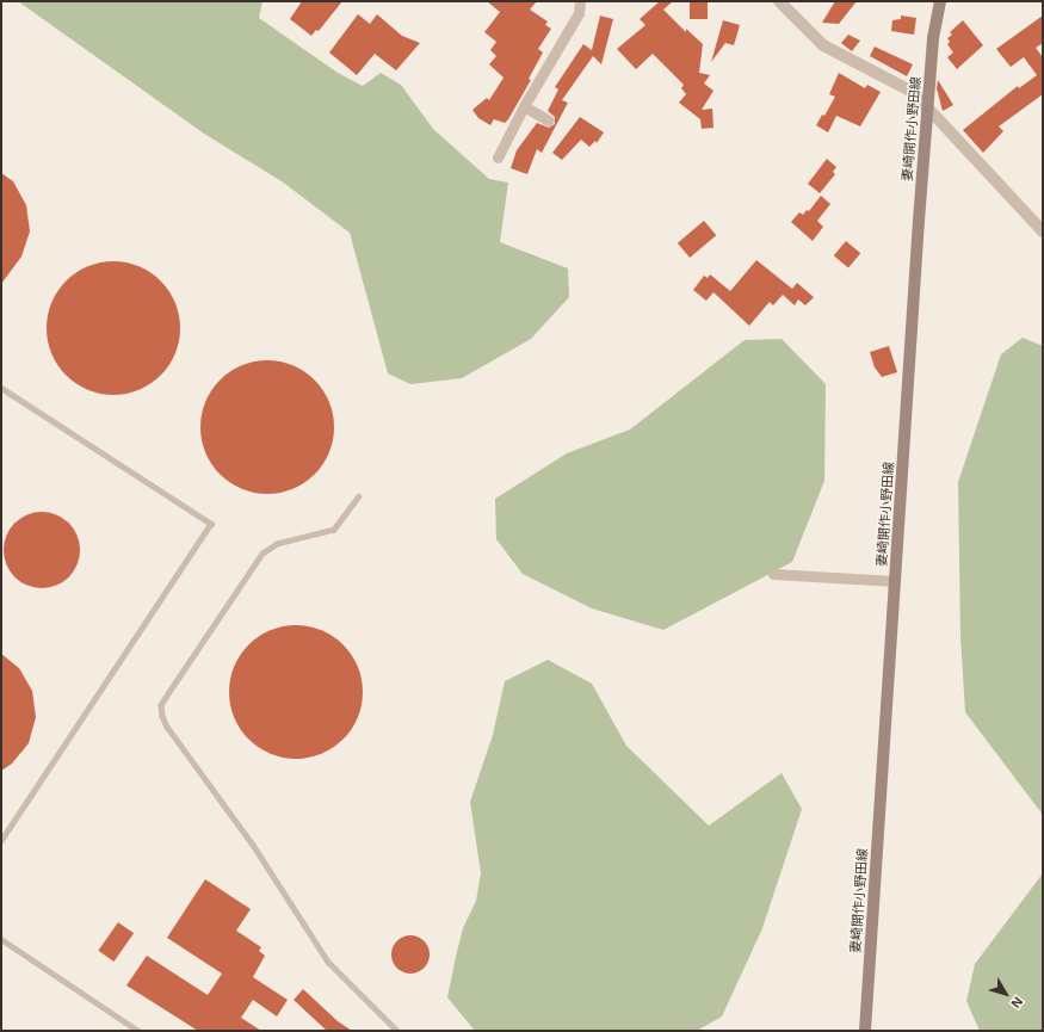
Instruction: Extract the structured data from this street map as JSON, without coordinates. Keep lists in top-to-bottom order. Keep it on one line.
{"streets":{"main road":["妻崎開作小野田線"]},"north":"bottom right"}
